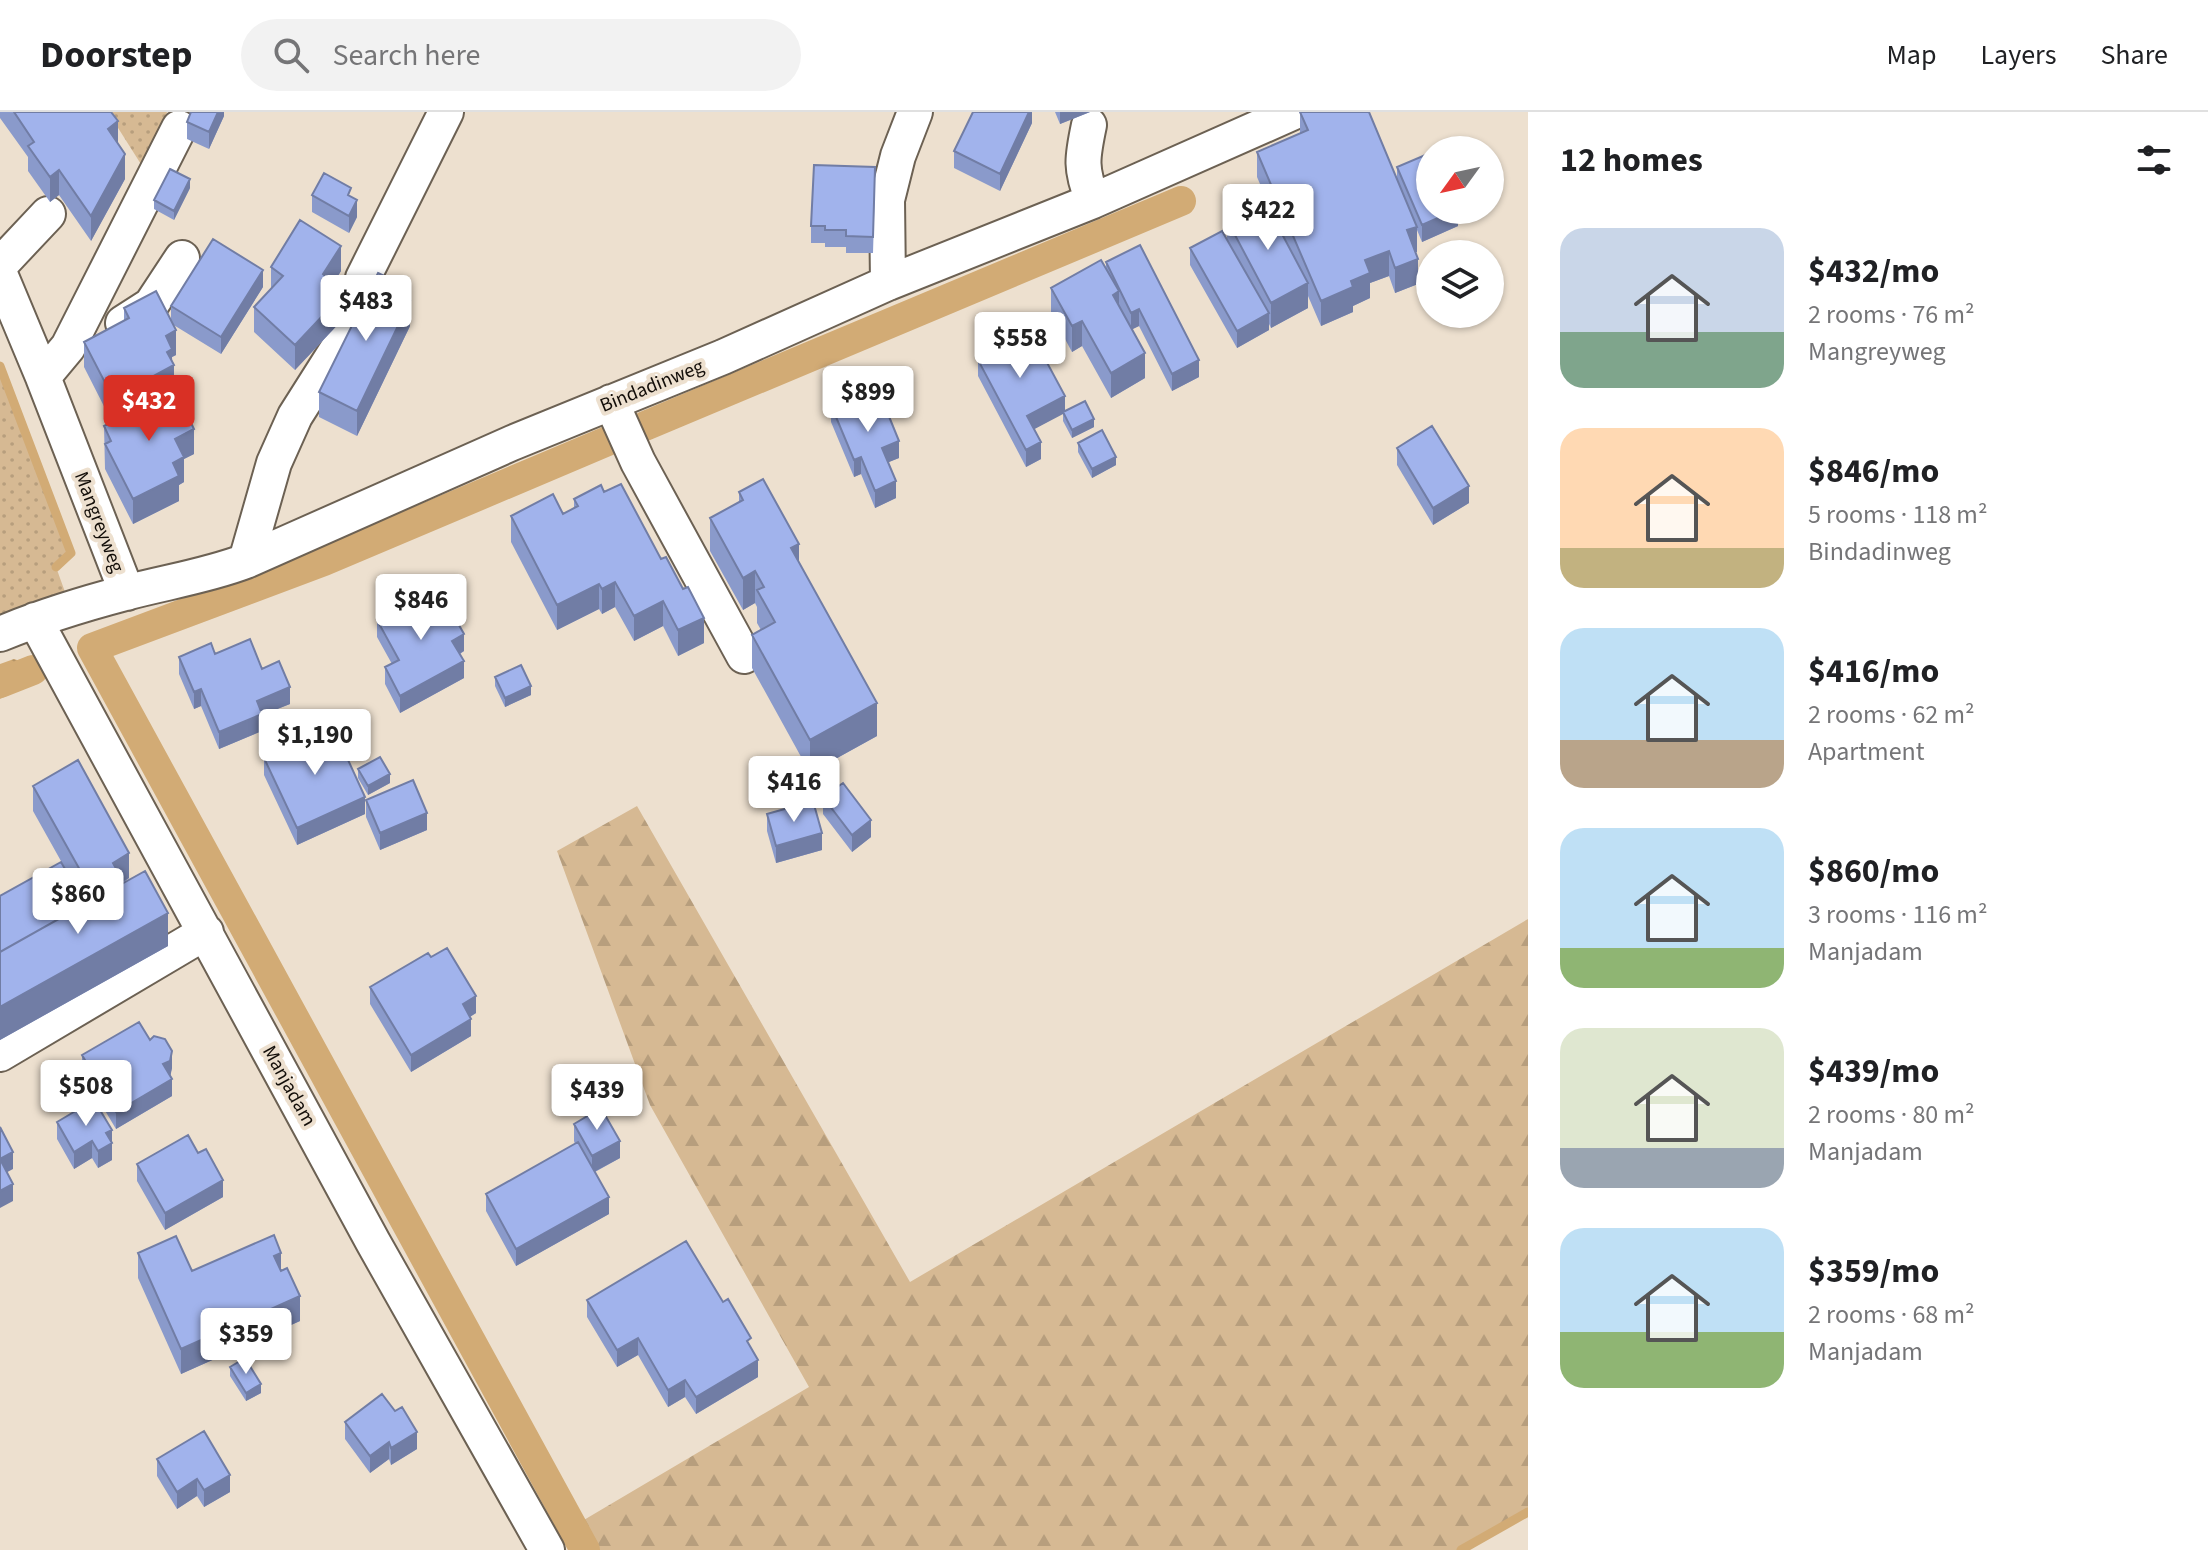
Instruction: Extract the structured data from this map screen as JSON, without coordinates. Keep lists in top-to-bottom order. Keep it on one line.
{"streets":{"street":["Bindadinweg","Mangreyweg","Manjadam"]},"crossings":[["Bindadinweg","Mangreyweg"],["Bindadinweg","Manjadam"]],"north":"bottom left","page":{"header":"Doorstep","search":"Search here","nav":["Map","Layers","Share"],"heading":"12 homes","price":["$422","$483","$558","$899","$432","$846","$1,190","$416","$860","$508","$439","$359"],"list":[{"name":"$432/mo","note":"2 rooms · 76 m² · Mangreyweg"},{"name":"$846/mo","note":"5 rooms · 118 m² · Bindadinweg"},{"name":"$416/mo","note":"2 rooms · 62 m² · Apartment"},{"name":"$860/mo","note":"3 rooms · 116 m² · Manjadam"},{"name":"$439/mo","note":"2 rooms · 80 m² · Manjadam"},{"name":"$359/mo","note":"2 rooms · 68 m² · Manjadam"}]}}
